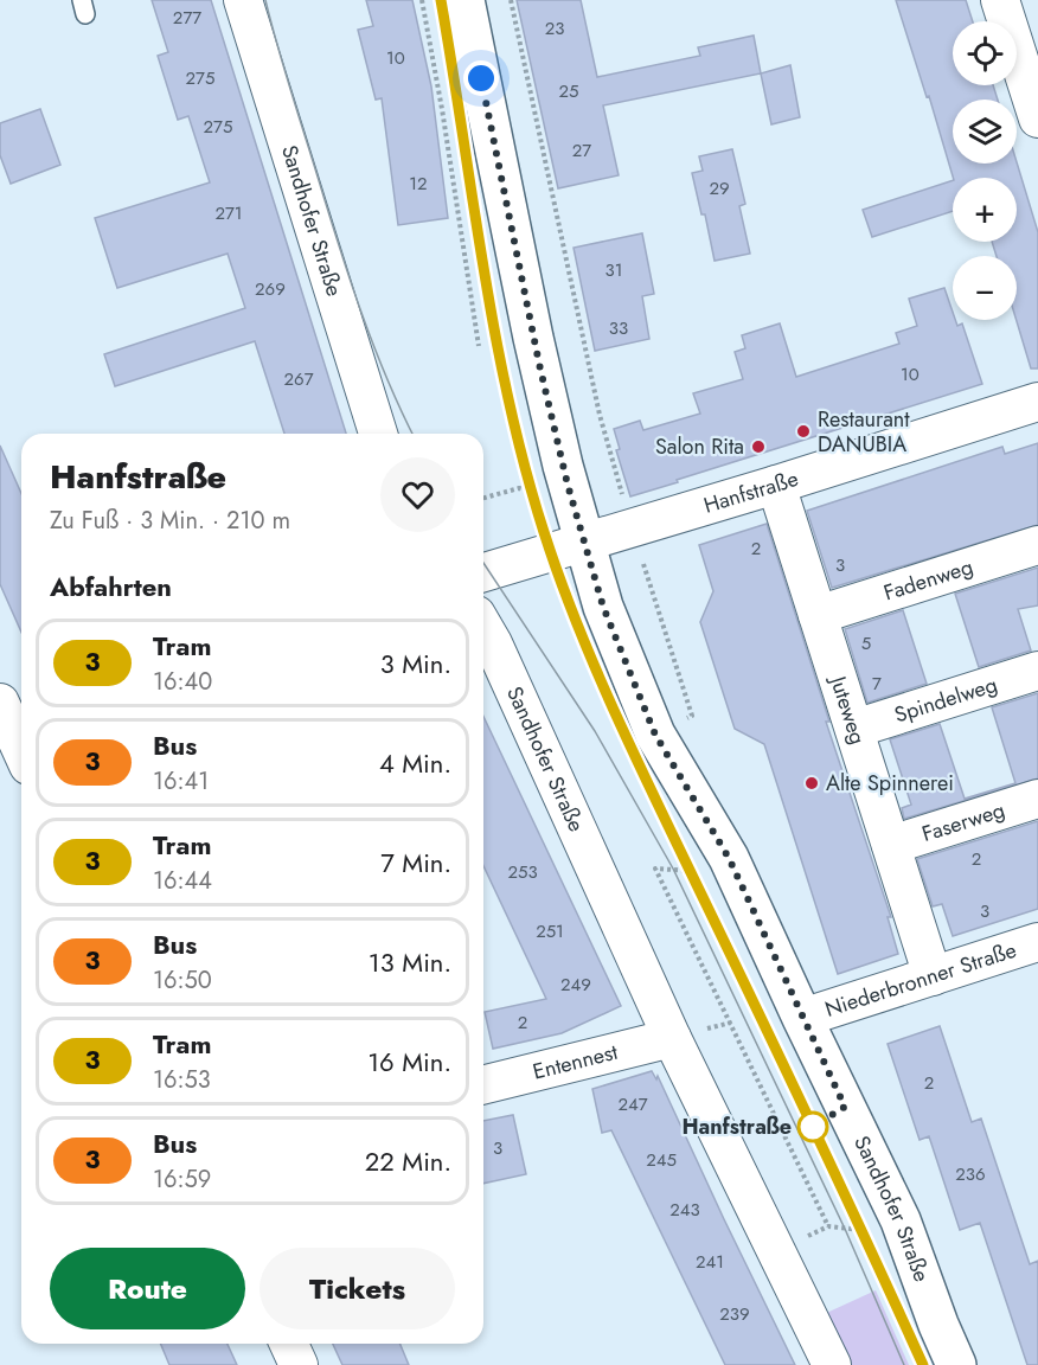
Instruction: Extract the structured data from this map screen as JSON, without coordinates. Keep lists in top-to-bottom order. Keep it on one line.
{"streets":{"street":["Sandhofer Straße","Hanfstraße","Fadenweg","Spindelweg","Juteweg","Faserweg","Niederbronner Straße","Entennest"]},"crossings":[["Sandhofer Straße","Hanfstraße"],["Sandhofer Straße","Niederbronner Straße"],["Sandhofer Straße","Entennest"],["Hanfstraße","Juteweg"],["Fadenweg","Juteweg"],["Spindelweg","Juteweg"],["Juteweg","Faserweg"],["Juteweg","Niederbronner Straße"]],"places":["Restaurant DANUBIA","Salon Rita","Alte Spinnerei","Hanfstraße"],"lines":["tram line 3"],"house_numbers":["277","23","10","275","25","275","27","12","29","271","31","269","33","10","267","2","3","5","7","2","253","3","251","249","2","2","247","3","245","236","243","241","239"],"page":{"map_buttons":["+","−"],"heading":[["Hanfstraße","Zu Fuß · 3 Min. · 210 m"],"Abfahrten"],"list":[{"mark":"3","name":"Tram","note":"16:40","value":"3 Min."},{"mark":"3","name":"Bus","note":"16:41","value":"4 Min."},{"mark":"3","name":"Tram","note":"16:44","value":"7 Min."},{"mark":"3","name":"Bus","note":"16:50","value":"13 Min."},{"mark":"3","name":"Tram","note":"16:53","value":"16 Min."},{"mark":"3","name":"Bus","note":"16:59","value":"22 Min."}],"buttons":["Route","Tickets"]}}
